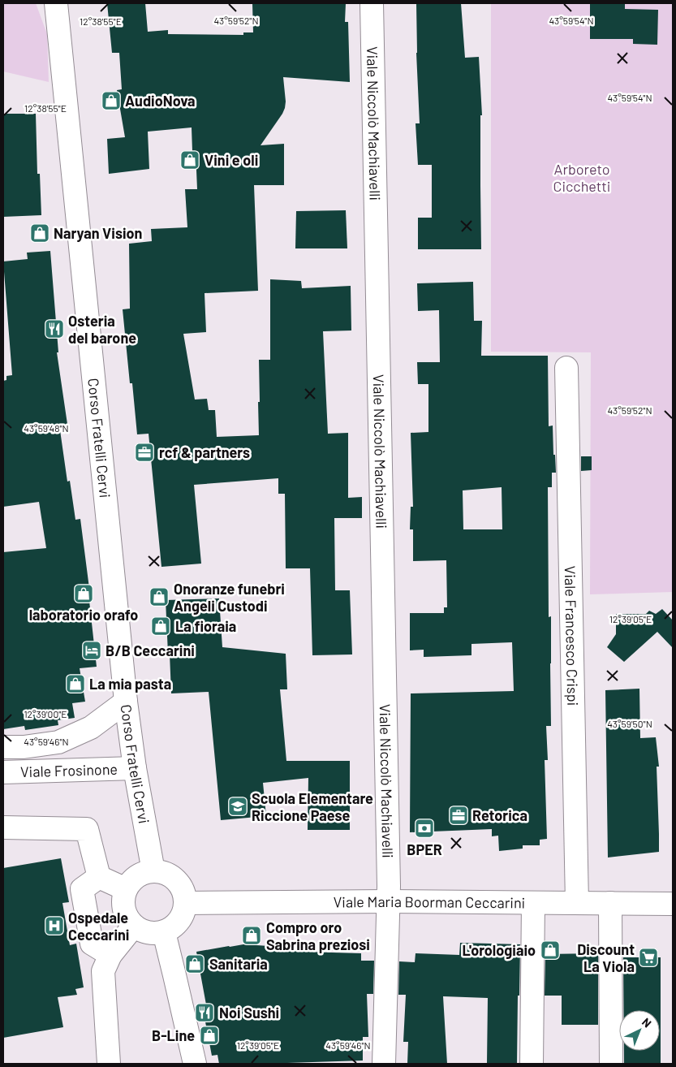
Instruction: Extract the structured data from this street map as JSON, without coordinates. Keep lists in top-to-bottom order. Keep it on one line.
{"streets":{"street":["Viale Niccolò Machiavelli","Corso Fratelli Cervi","Viale Francesco Crispi","Viale Frosinone","Viale Maria Boorman Ceccarini"]},"crossings":[["Viale Niccolò Machiavelli","Viale Maria Boorman Ceccarini"],["Corso Fratelli Cervi","Viale Frosinone"],["Corso Fratelli Cervi","Viale Maria Boorman Ceccarini"],["Viale Francesco Crispi","Viale Maria Boorman Ceccarini"]],"parks":["Arboreto Cicchetti"],"places":{"shop":["AudioNova","Vini e oli","Naryan Vision","laboratorio orafo","Onoranze funebri Angeli Custodi","La fioraia","La mia pasta","Compro oro Sabrina preziosi","L'orologiaio","Sanitaria","B-Line"],"restaurant":["Osteria del barone","Noi Sushi"],"office":["rcf & partners","Retorica"],"hotel":["B/B Ceccarini"],"school or university":["Scuola Elementare Riccione Paese"],"bank":["BPER"],"hospital":["Ospedale Ceccarini"],"supermarket":["Discount La Viola"]},"north":"top right","coordinates":["43°59'54\"N","43°59'52\"N","12°38'55\"E","43°59'48\"N","12°39'05\"E","12°39'00\"E","43°59'50\"N","43°59'46\"N"]}
